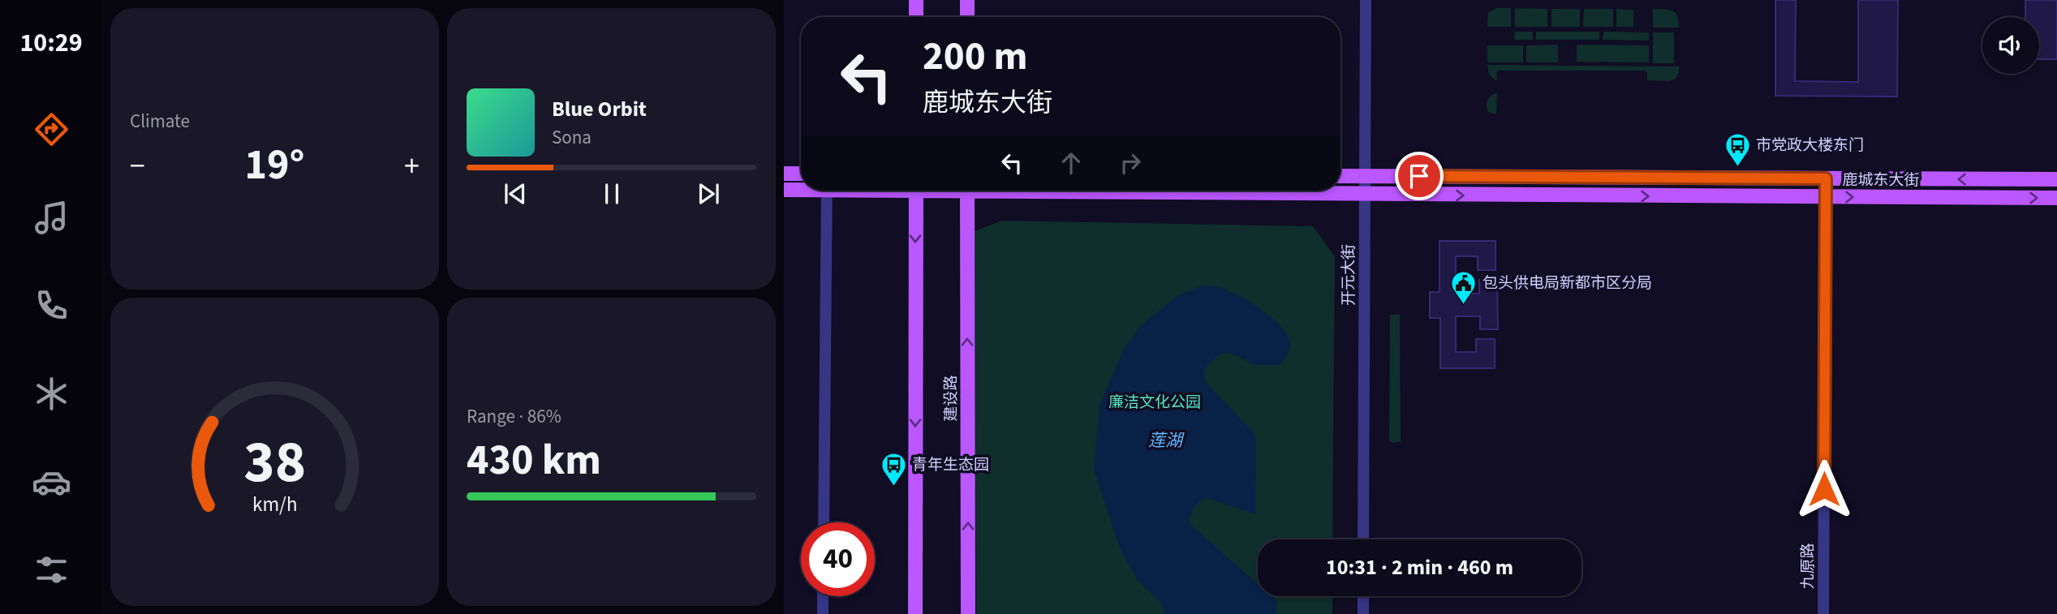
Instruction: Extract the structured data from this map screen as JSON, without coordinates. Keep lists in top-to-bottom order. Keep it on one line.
{"streets":{"main road":["鹿城东大街","建设路"],"street":["开元大街","九原路"]},"crossings":[["鹿城东大街","开元大街"],["鹿城东大街","九原路"]],"water":["莲湖"],"parks":["廉洁文化公园"],"places":{"bus stop":["市党政大楼东门","青年生态园"],"public building":["包头供电局新都市区分局"]},"page":{"tabs":"10:29","tile":["Climate",["Range · 86%","430 km"]],"turn":["200 m","鹿城东大街"],"song":["Blue Orbit","Sona"],"heat":["−","19°","+"],"limit":"40","trip":"10:31 · 2 min · 460 m","gauge":["38","km/h"]}}
